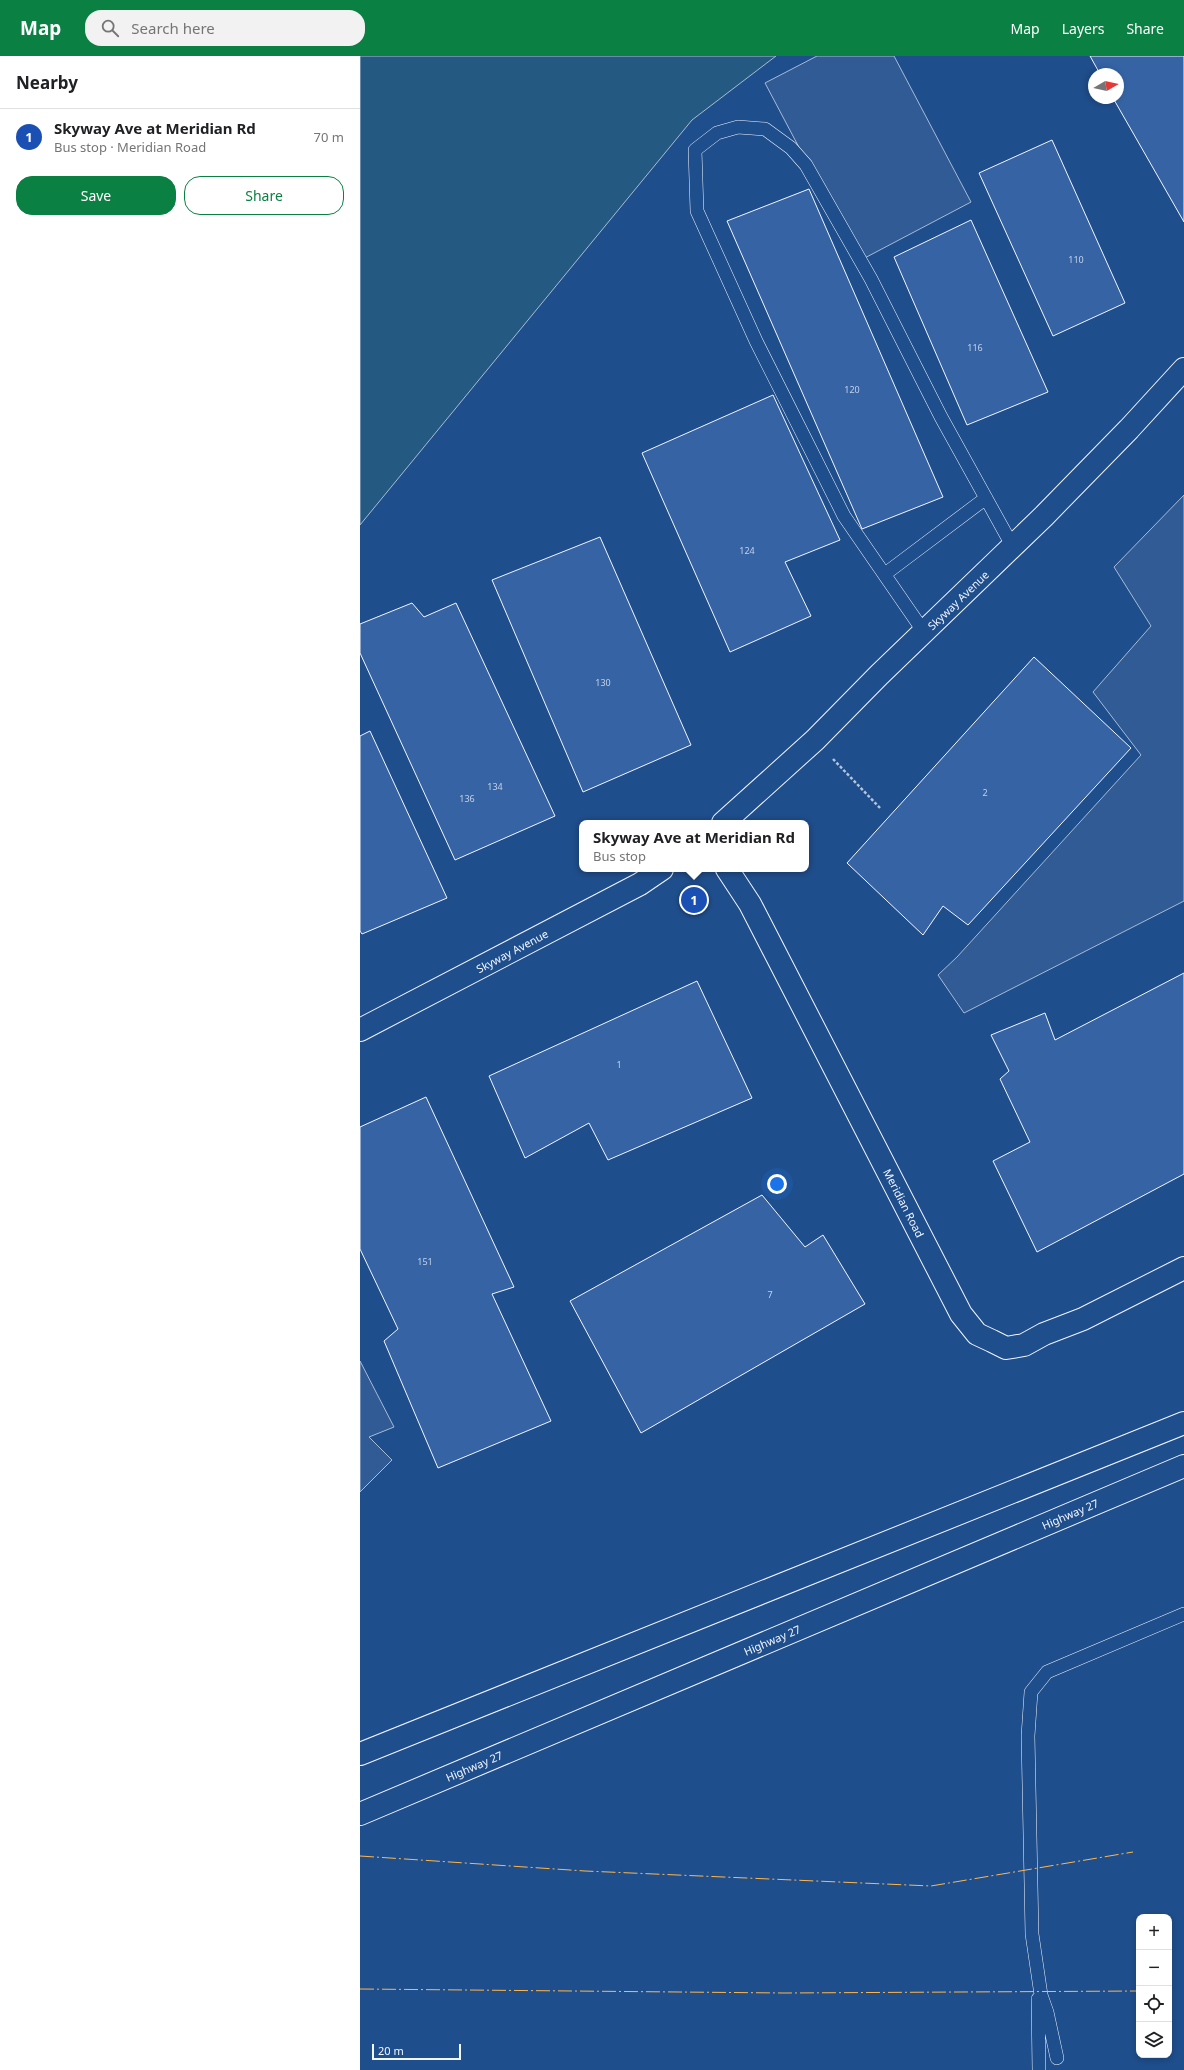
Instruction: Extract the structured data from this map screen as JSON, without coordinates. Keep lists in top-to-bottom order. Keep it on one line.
{"streets":{"main road":["Skyway Avenue","Meridian Road","Highway 27"]},"house_numbers":["110","116","120","124","130","134","2","136","1","151","7"],"scale_bar":"20 m","north":"right","page":{"header":"Map","search":"Search here","nav":["Map","Layers","Share"],"heading":"Nearby","list":[{"mark":"1","name":"Skyway Ave at Meridian Rd","note":"Bus stop · Meridian Road","value":"70 m"}],"buttons":["Save","Share"],"popup":["Skyway Ave at Meridian Rd","Bus stop"],"pins":"1","map_buttons":["+","−"],"scale":"20 m"}}
